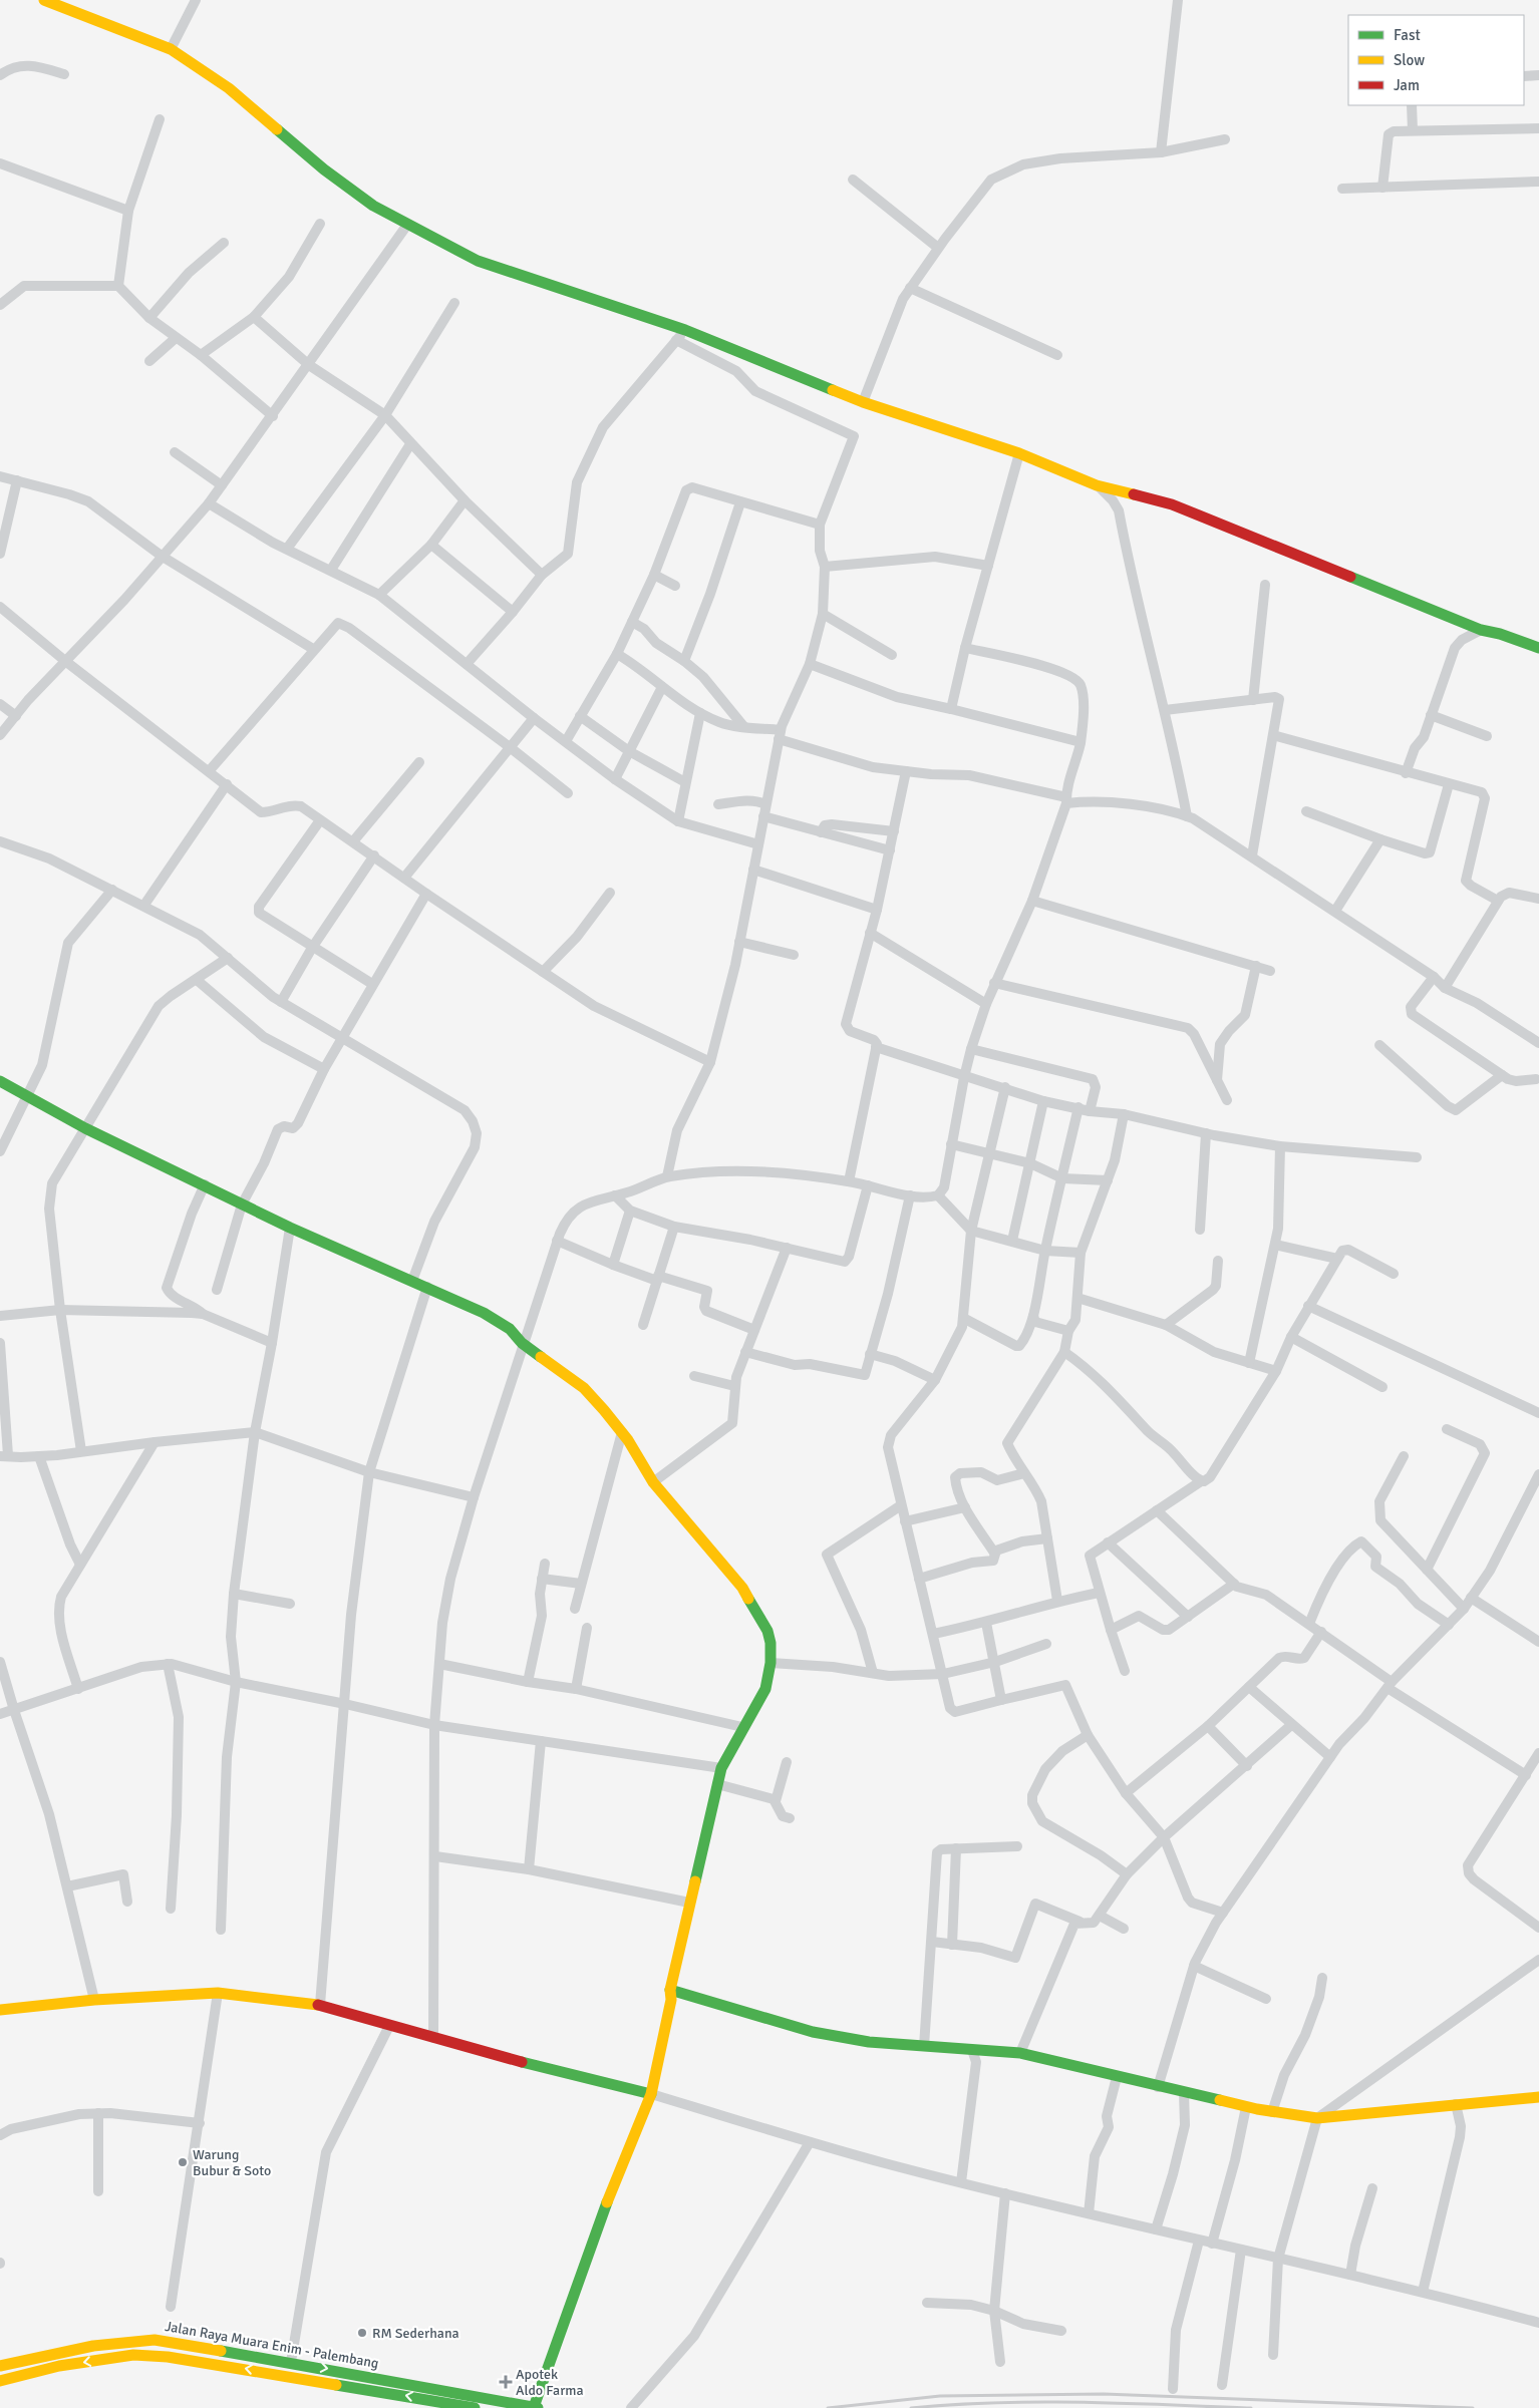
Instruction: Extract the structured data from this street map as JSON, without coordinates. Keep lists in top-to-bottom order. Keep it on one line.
{"streets":{"street":["Jalan Raya Muara Enim - Palembang"]},"places":{"other":["Warung Bubur & Soto","RM Sederhana"],"health":["Apotek Aldo Farma"]},"legend":["Fast","Slow","Jam"]}
